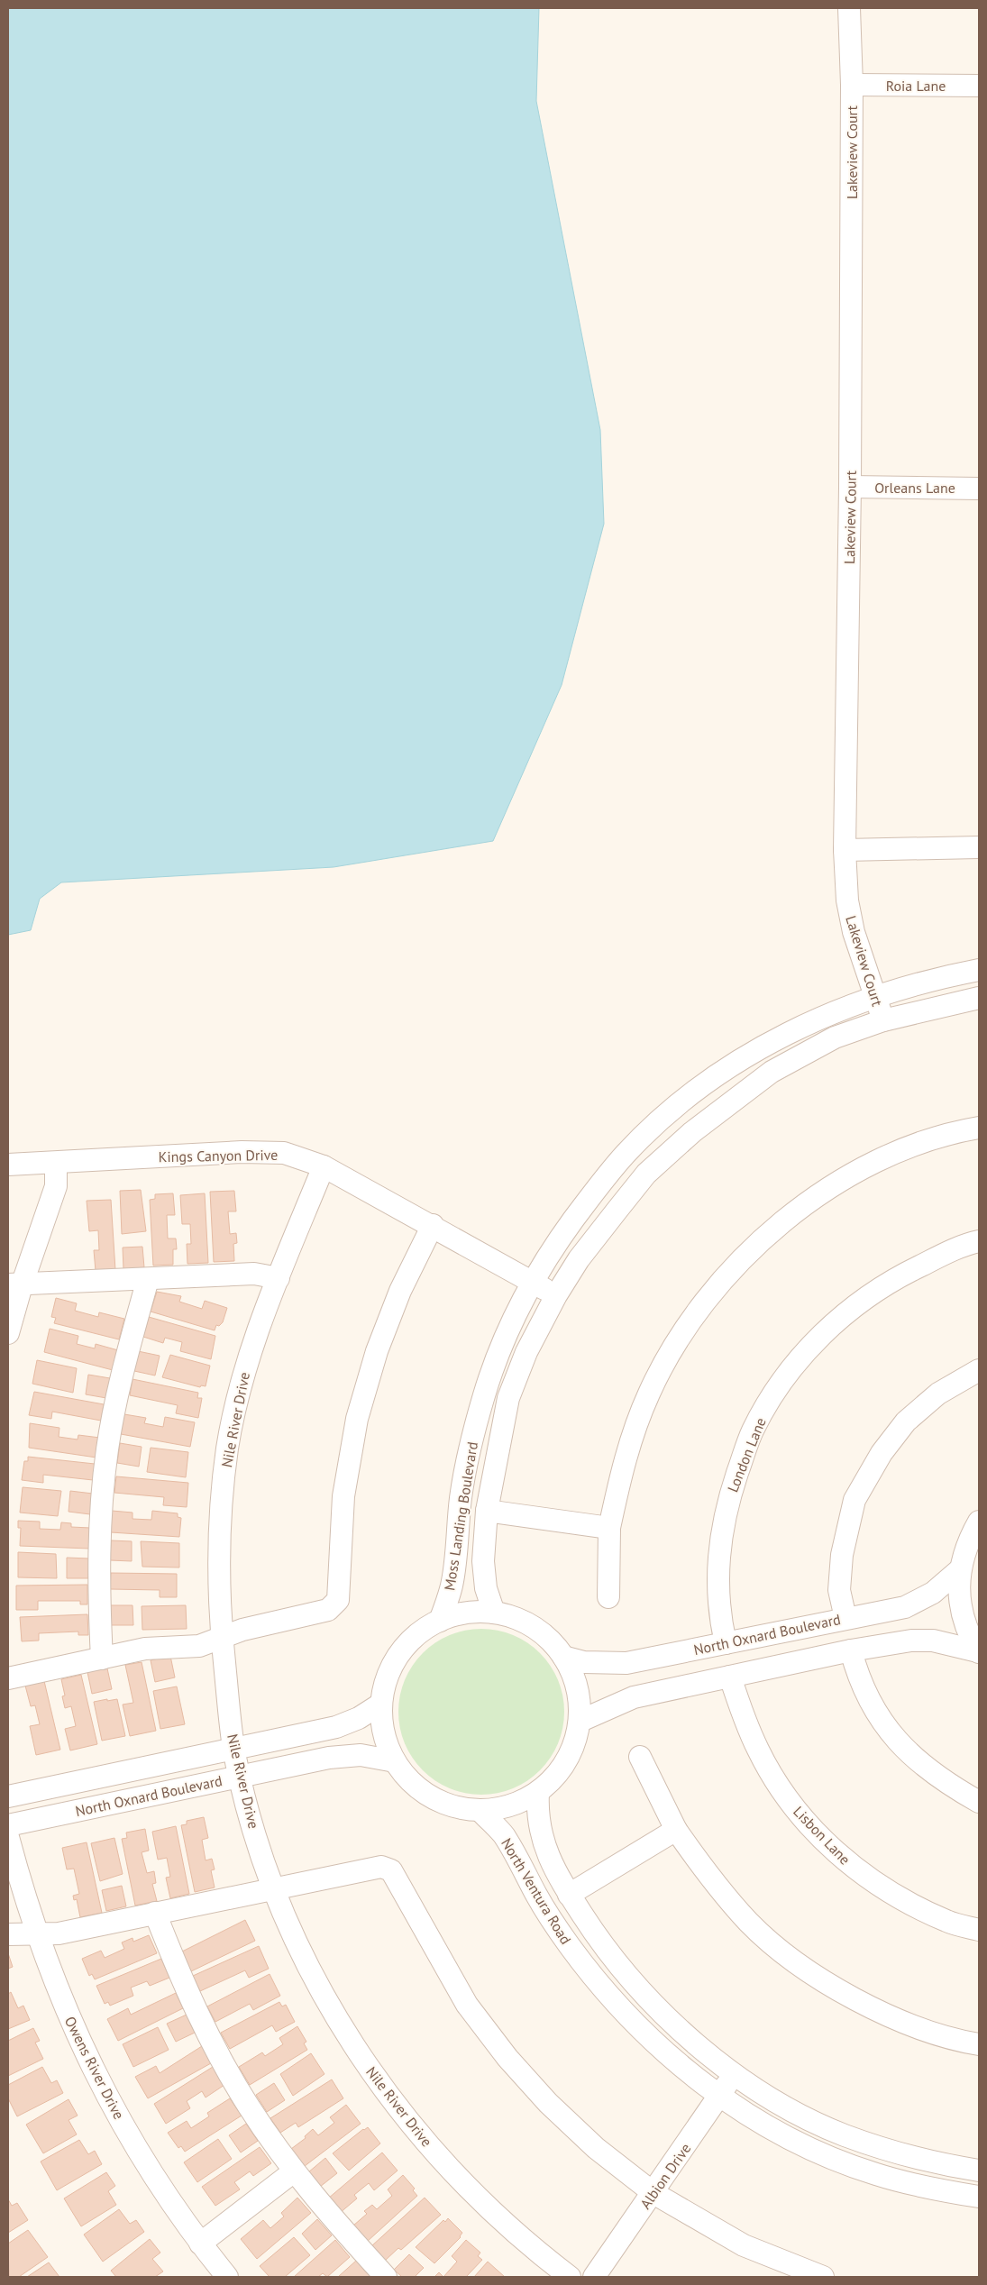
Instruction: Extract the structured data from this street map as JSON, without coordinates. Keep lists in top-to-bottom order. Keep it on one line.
{"streets":{"street":["Roia Lane","Lakeview Court","Orleans Lane","Kings Canyon Drive","Nile River Drive","London Lane","Moss Landing Boulevard","North Oxnard Boulevard","Lisbon Lane","North Ventura Road","Owens River Drive","Albion Drive"]},"crossings":[["Roia Lane","Lakeview Court"],["Lakeview Court","Orleans Lane"],["Lakeview Court","Moss Landing Boulevard"],["Kings Canyon Drive","Nile River Drive"],["Kings Canyon Drive","Moss Landing Boulevard"],["Nile River Drive","North Oxnard Boulevard"],["London Lane","North Oxnard Boulevard"],["North Ventura Road","Albion Drive"]]}
